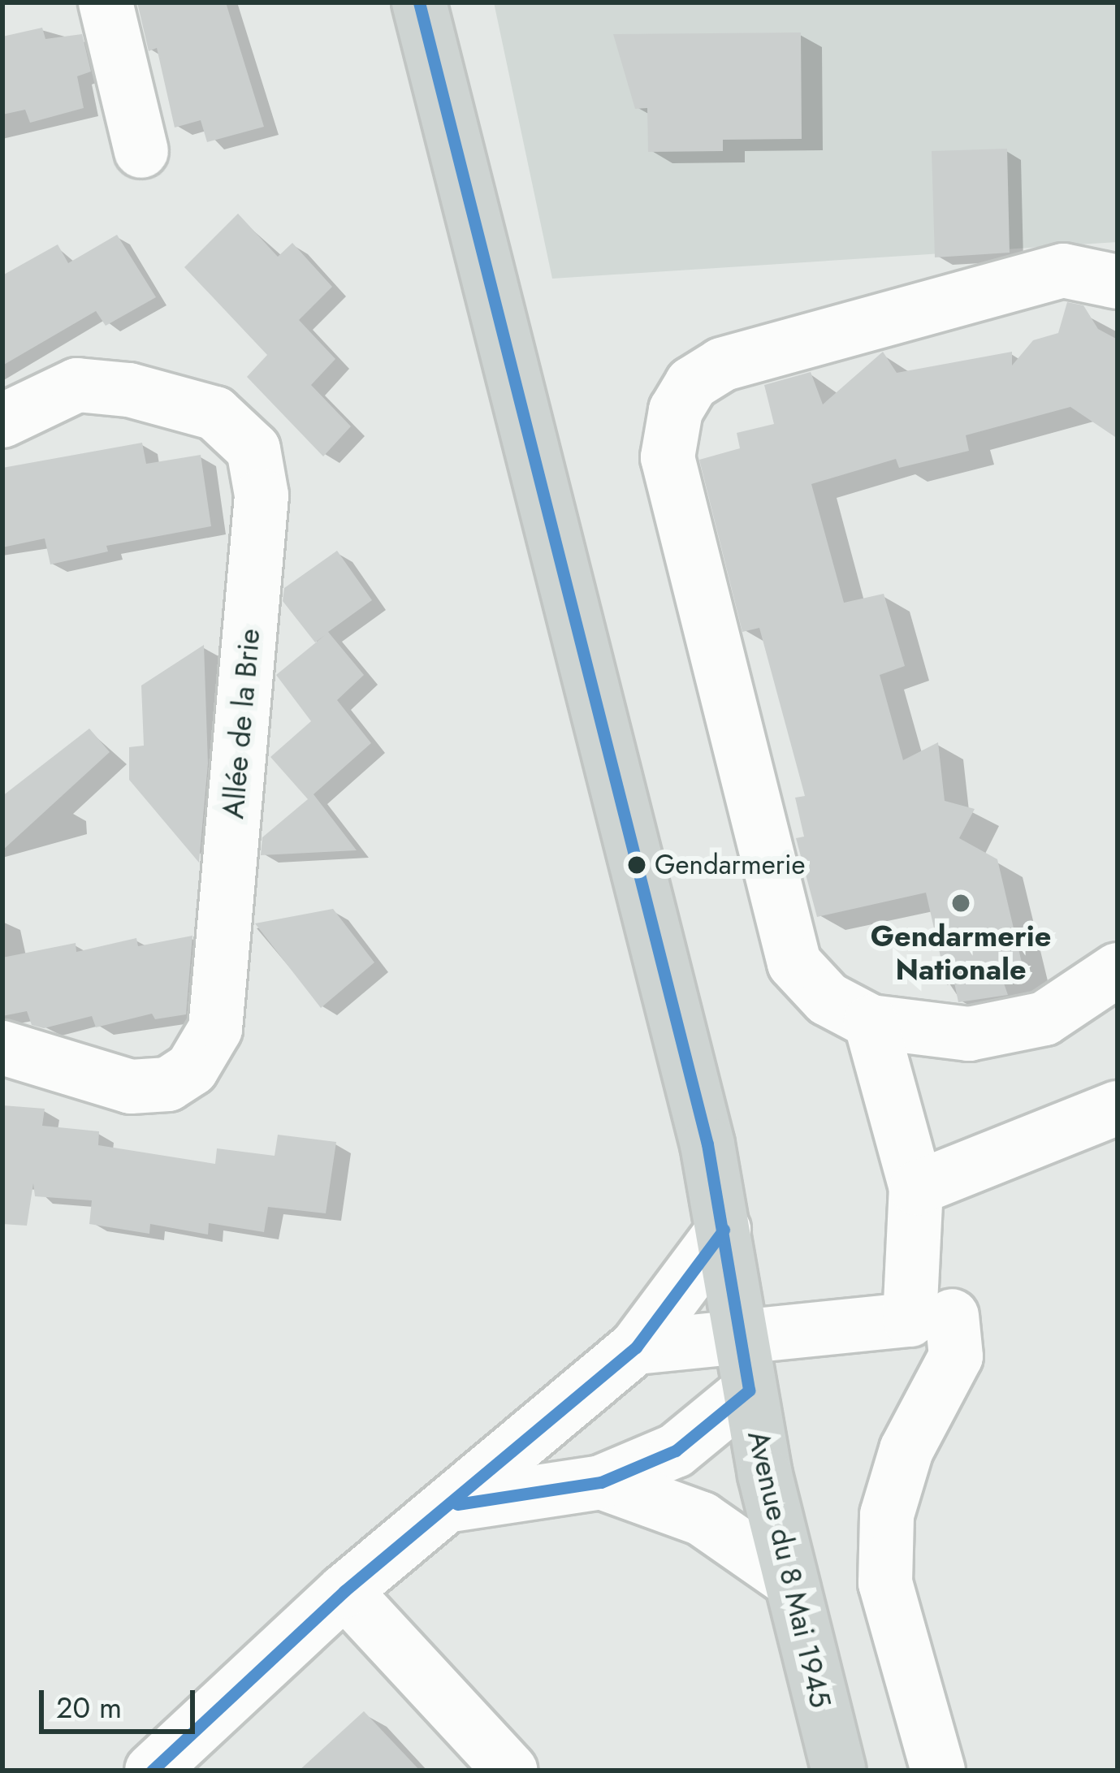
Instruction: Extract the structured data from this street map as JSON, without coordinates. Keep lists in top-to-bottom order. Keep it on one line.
{"streets":{"main road":["Avenue du 8 Mai 1945"],"street":["Allée de la Brie"]},"places":["Gendarmerie","Gendarmerie Nationale"],"scale_bar":"20 m"}
